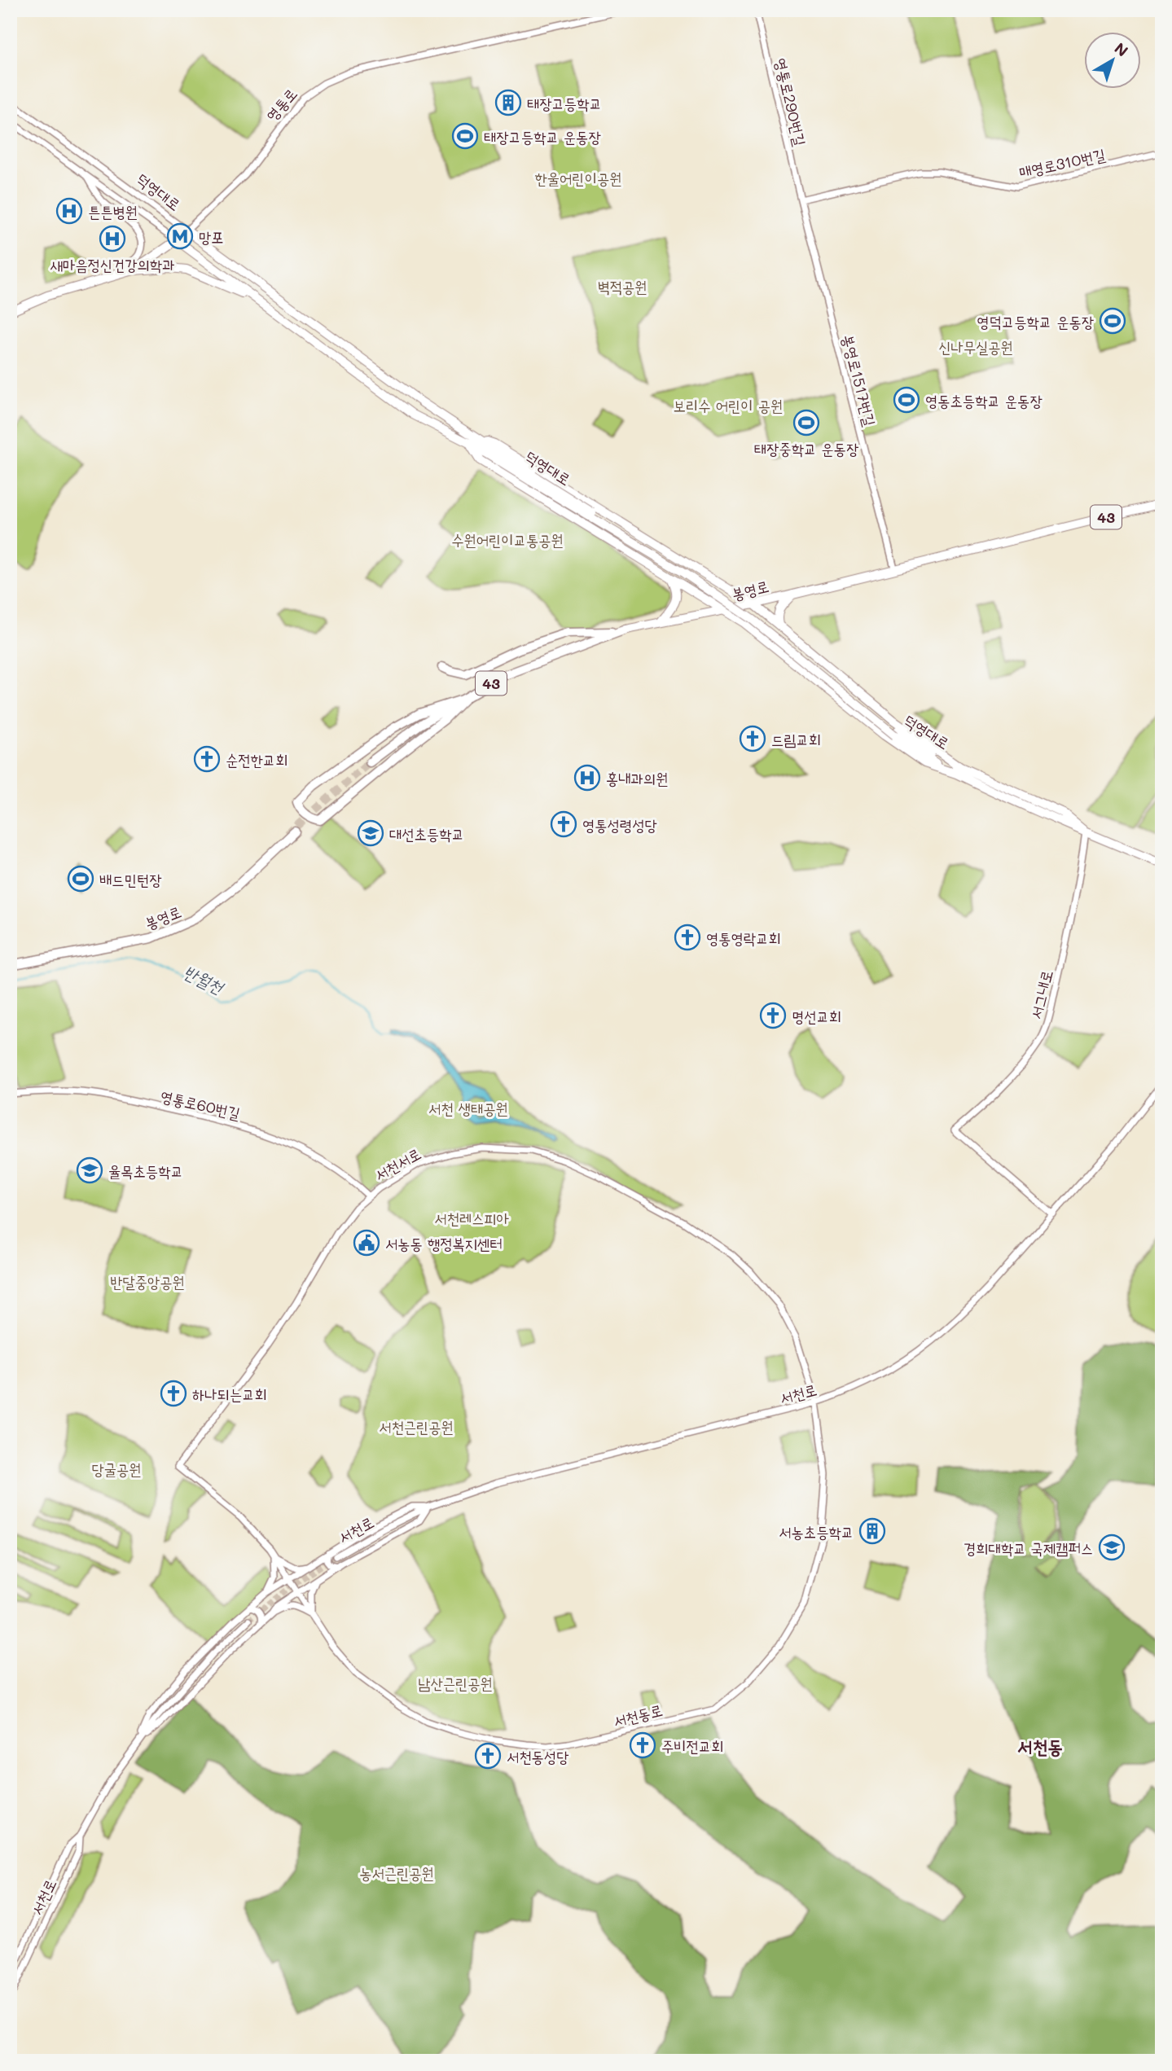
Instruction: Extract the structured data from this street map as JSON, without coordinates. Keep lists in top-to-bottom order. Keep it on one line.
{"streets":{"highway":["43","봉영로"],"main road":["영통로","덕영대로"],"street":["영통로290번길","매영로310번길","봉영로1517번길","서그내로","영통로60번길","서천서로","서천로","서천동로"]},"crossings":[["영통로290번길","매영로310번길"],["영통로290번길","봉영로1517번길"],["영통로","덕영대로"],["매영로310번길","봉영로1517번길"],["덕영대로","서그내로"],["봉영로1517번길","봉영로"],["서그내로","서천로"],["영통로60번길","서천서로"],["서천서로","서천로"],["서천서로","서천동로"],["서천로","서천동로"]],"districts":["서천동"],"water":["반월천"],"parks":["한울어린이공원","벽적공원","신나무실공원","보리수 어린이 공원","수원어린이교통공원","서천 생태공원","서천레스피아","반달중앙공원","서천근린공원","당굴공원","남산근린공원","농서근린공원"],"places":{"building":["태장고등학교","서농초등학교"],"sports":["태장고등학교 운동장","영덕고등학교 운동장","영동초등학교 운동장","태장중학교 운동장","배드민턴장"],"hospital":["튼튼병원","새마음정신건강의학과","홍내과의원"],"metro station":["망포"],"church":["드림교회","순전한교회","영통성령성당","영통영락교회","명선교회","하나되는교회","주비전교회","서천동성당"],"school or university":["대선초등학교","율목초등학교","경희대학교 국제캠퍼스"],"public building":["서농동 행정복지센터"]},"north":"top right"}
